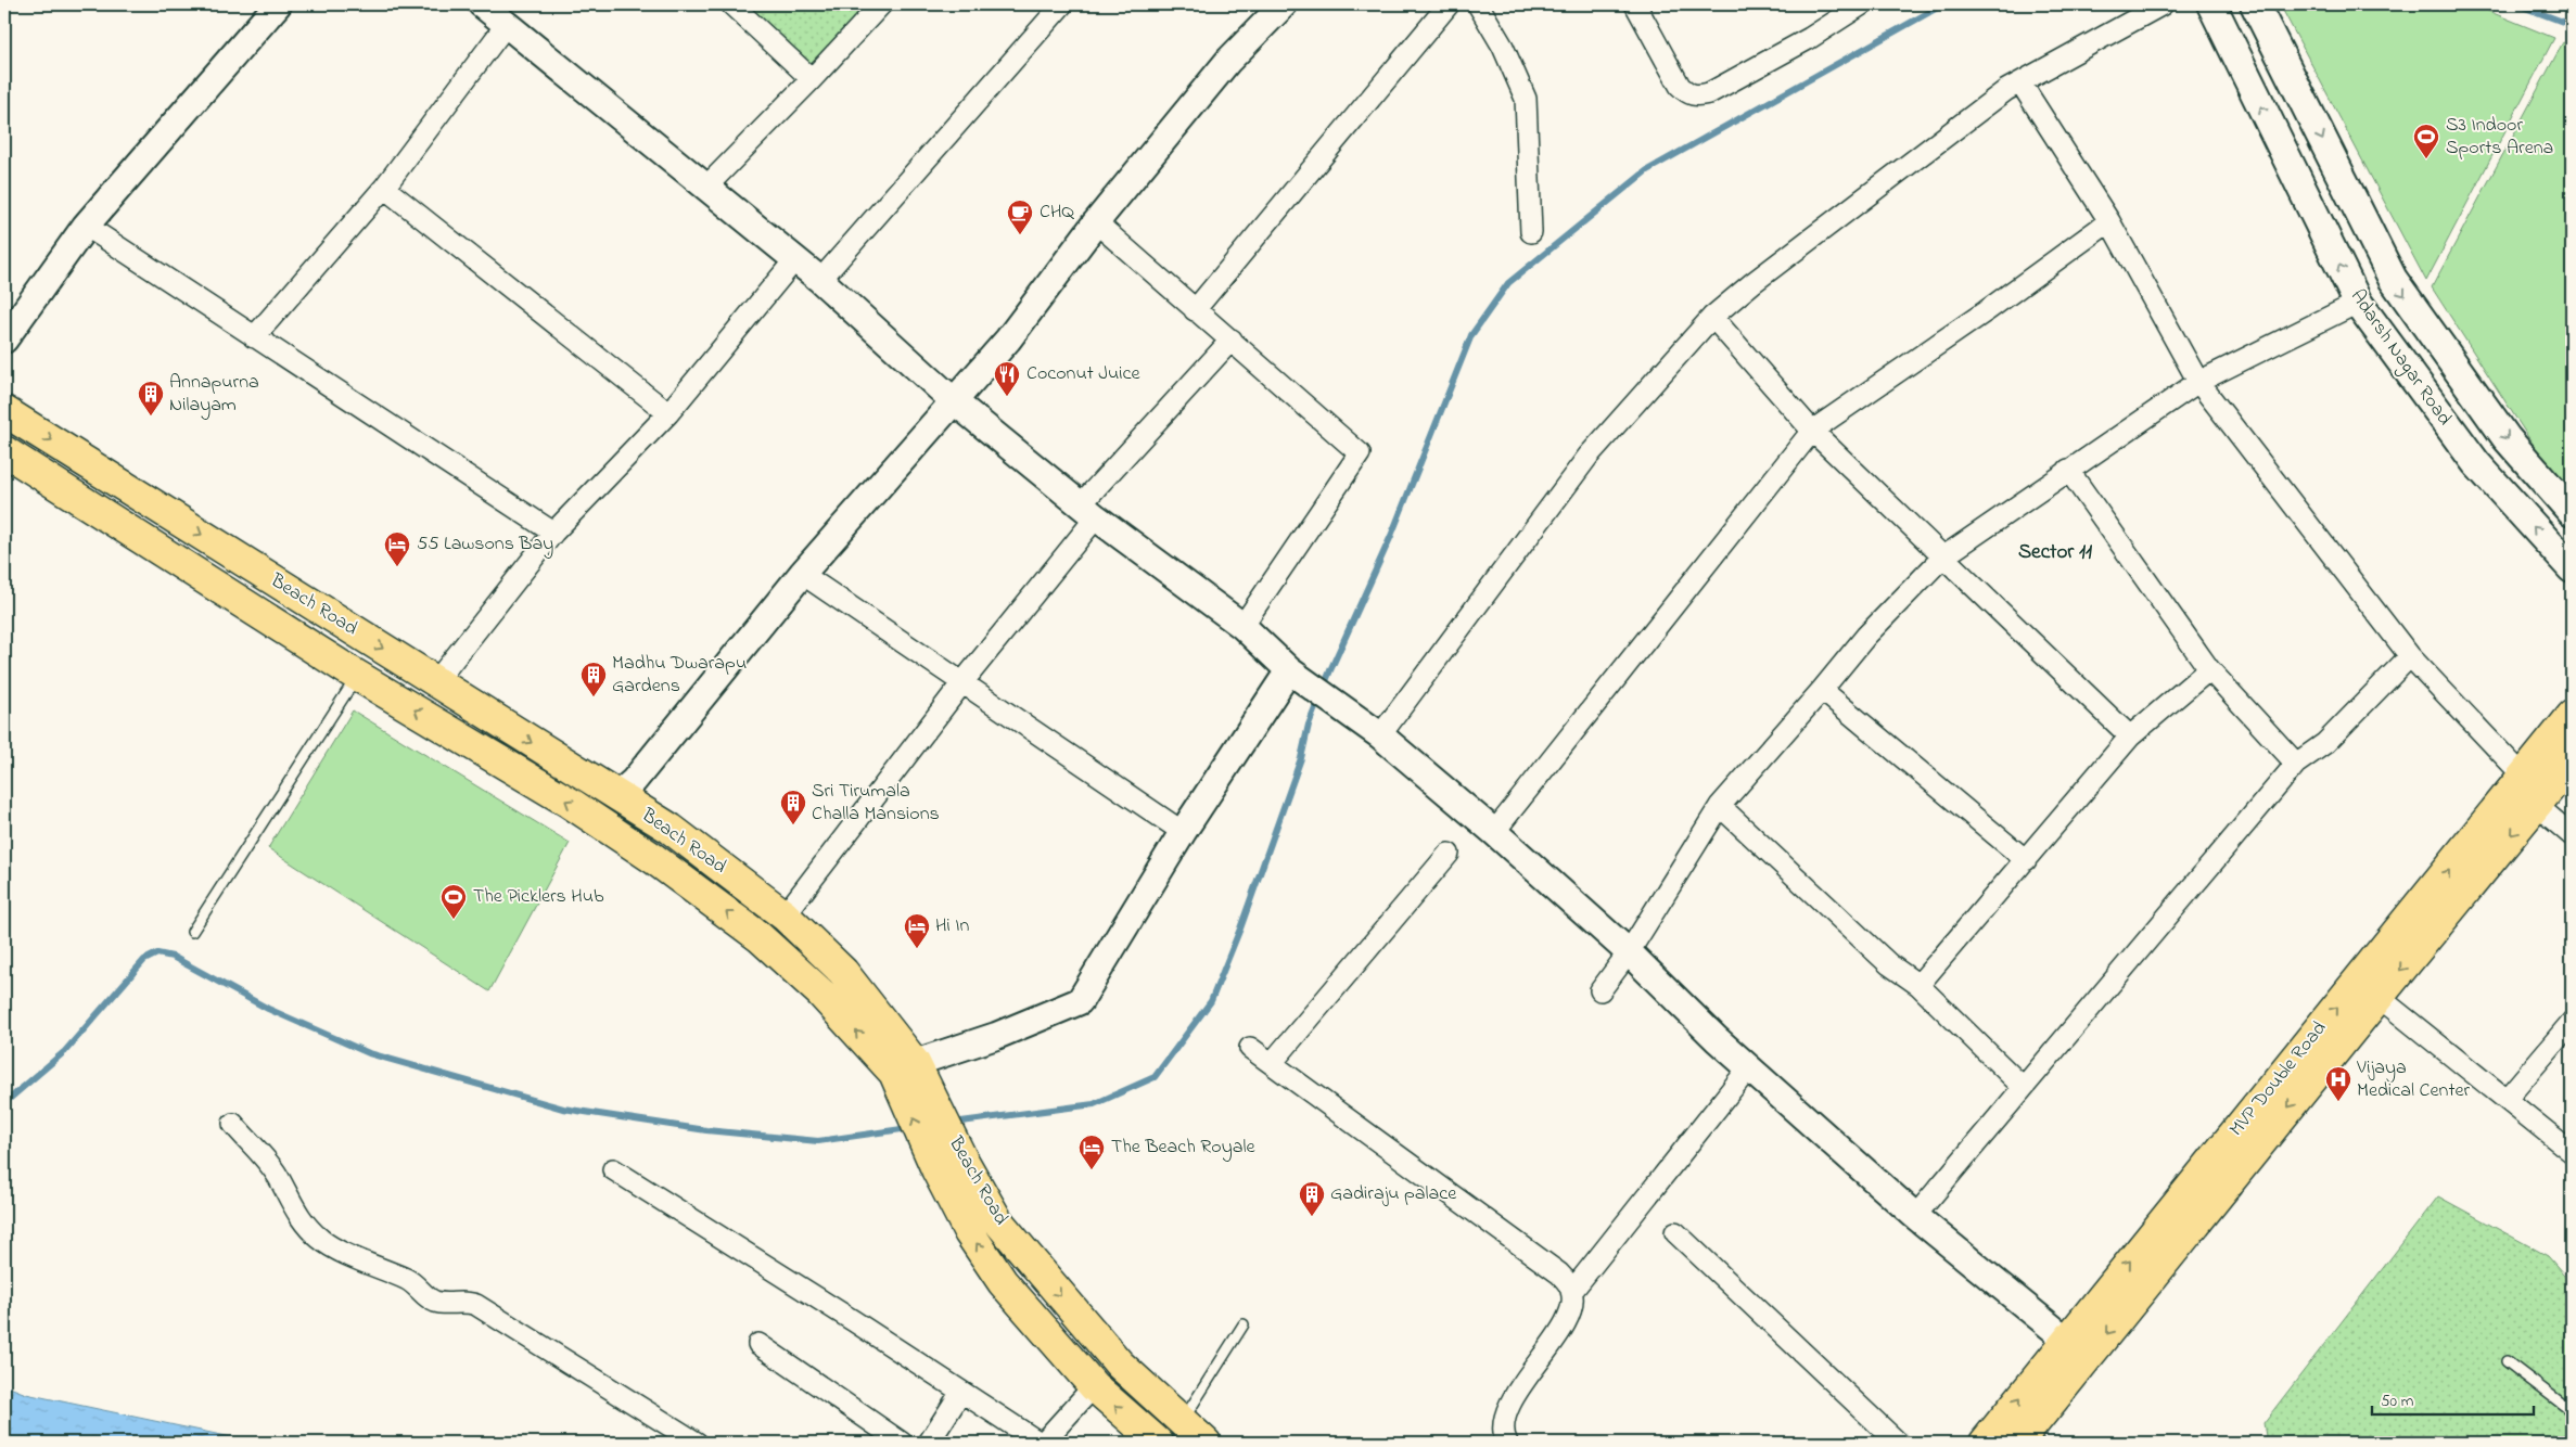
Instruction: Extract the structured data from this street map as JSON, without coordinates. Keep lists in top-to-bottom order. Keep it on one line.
{"streets":{"main road":["Adarsh Nagar Road","Beach Road","MVP Double Road"]},"districts":["Sector 11"],"places":{"sports":["S3 Indoor Sports Arena","The Picklers Hub"],"cafe":["CHQ"],"restaurant":["Coconut Juice"],"building":["Annapurna Nilayam","Madhu Dwarapu Gardens","Sri Tirumala Challa Mansions","Gadiraju palace"],"hotel":["55 Lawsons Bay","Hi In","The Beach Royale"],"hospital":["Vijaya Medical Center"]},"scale_bar":"50 m"}
